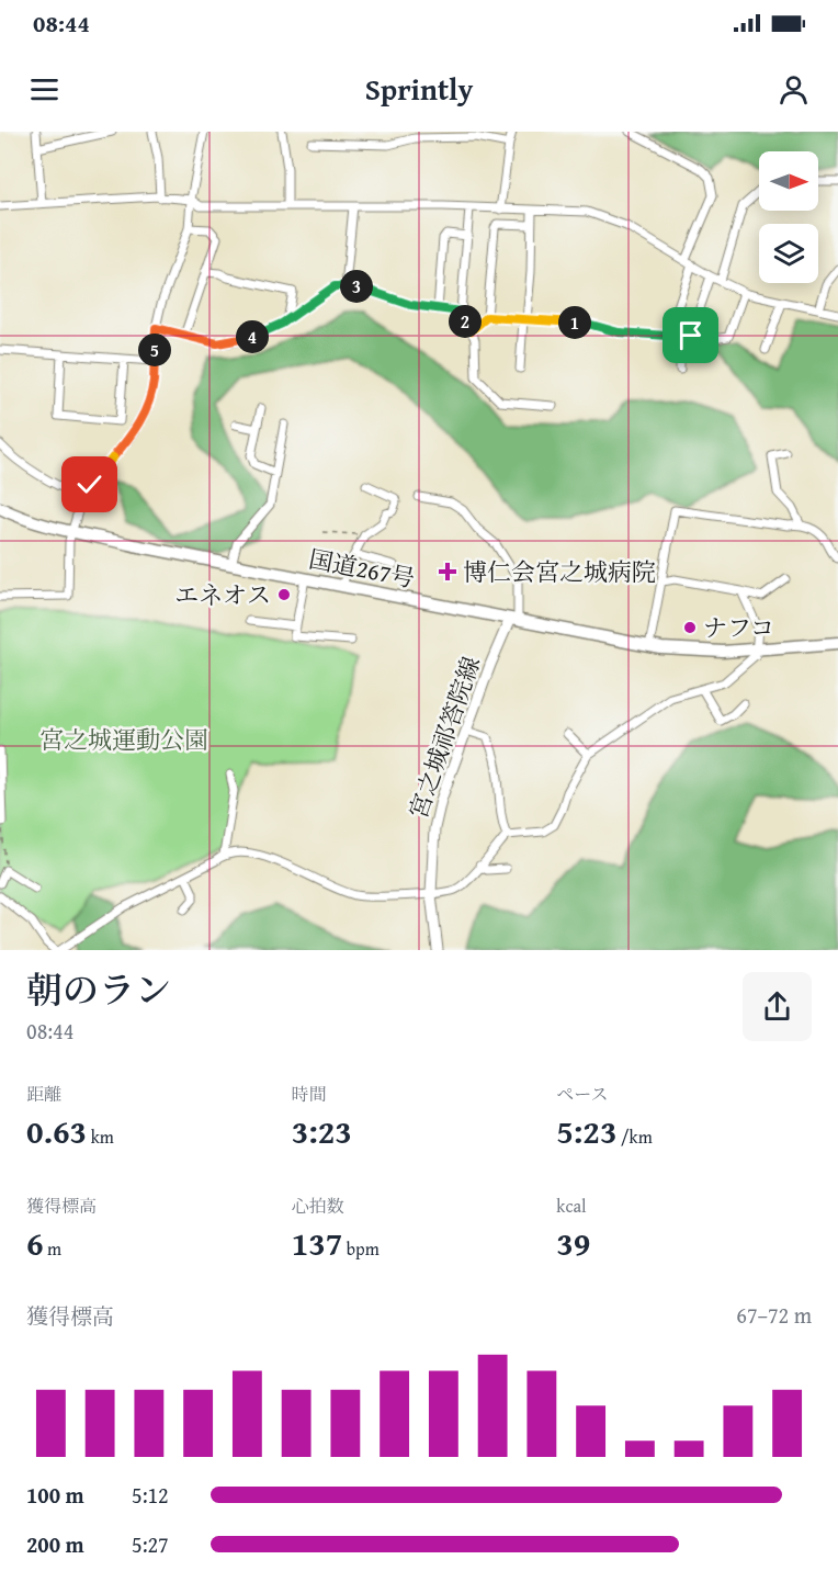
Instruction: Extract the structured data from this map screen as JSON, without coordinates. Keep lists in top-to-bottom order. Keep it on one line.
{"streets":{"highway":["国道267号"],"main road":["宮之城祁答院線"]},"crossings":[["国道267号","宮之城祁答院線"]],"parks":["宮之城運動公園"],"places":{"health":["博仁会宮之城病院"],"other":["エネオス","ナフコ"]},"north":"right","page":{"status":"08:44","header":"Sprintly","pins":["3","2","1","4","5"],"heading":["朝のラン","08:44"],"stats":[["距離","0.63 km"],["時間","3:23"],["ペース","5:23 /km"],["獲得標高","6 m"],["心拍数","137 bpm"],["kcal","39"]],"chart":["獲得標高","67–72 m"],"list":[{"name":"100 m","note":"5:12"},{"name":"200 m","note":"5:27"}]}}
